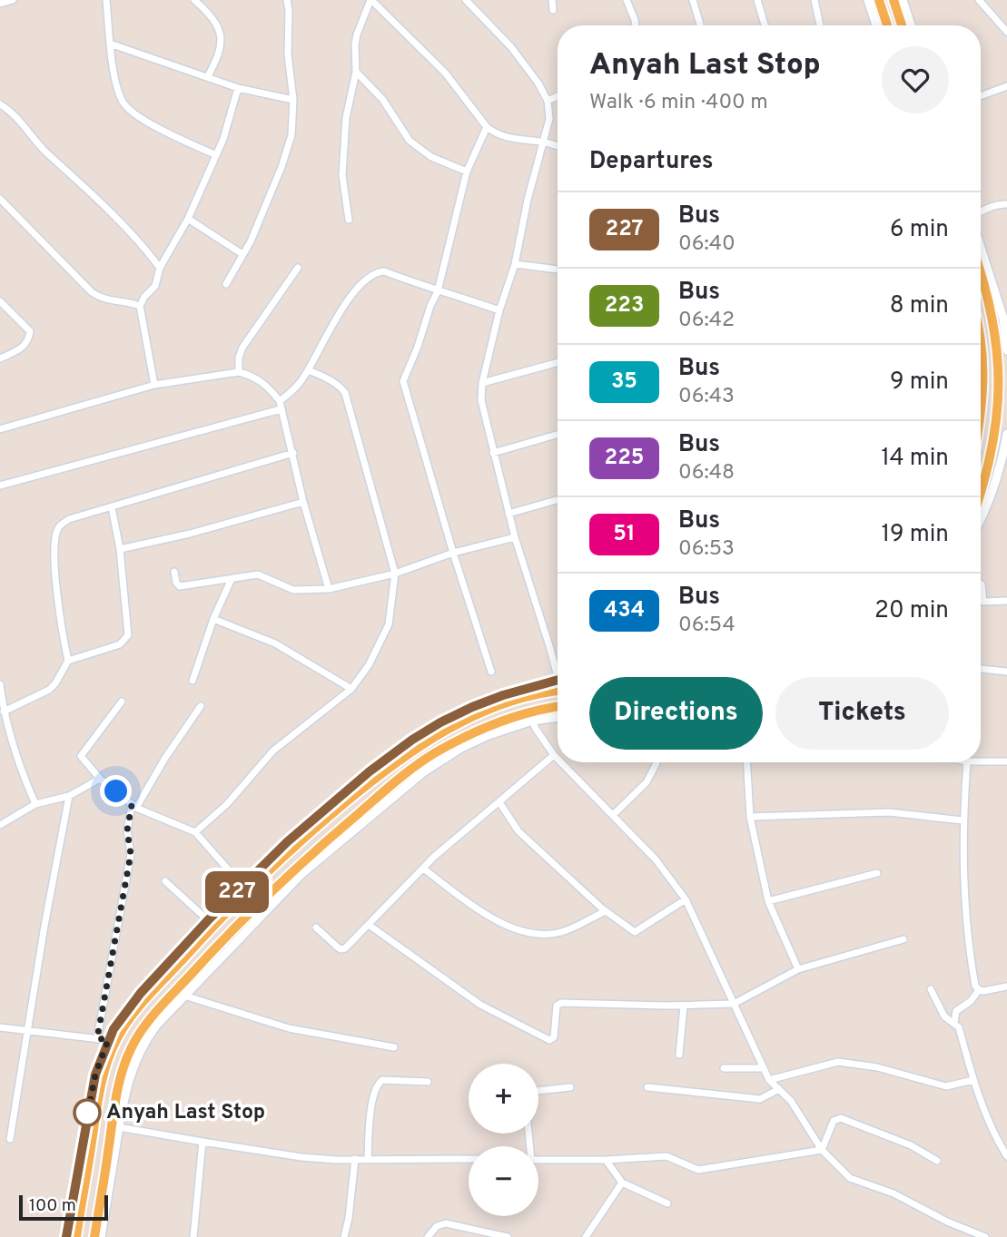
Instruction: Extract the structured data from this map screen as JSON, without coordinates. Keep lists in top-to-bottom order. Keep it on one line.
{"places":["Anyah Last Stop"],"lines":["bus line 227"],"scale_bar":"100 m","page":{"on_map":"227","heading":[["Anyah Last Stop","Walk · 6 min · 400 m"],"Departures"],"list":[{"mark":"227","name":"Bus","note":"06:40","value":"6 min"},{"mark":"223","name":"Bus","note":"06:42","value":"8 min"},{"mark":"35","name":"Bus","note":"06:43","value":"9 min"},{"mark":"225","name":"Bus","note":"06:48","value":"14 min"},{"mark":"51","name":"Bus","note":"06:53","value":"19 min"},{"mark":"434","name":"Bus","note":"06:54","value":"20 min"}],"buttons":["Directions","Tickets"],"map_buttons":["+","−"],"scale":"100 m"}}
